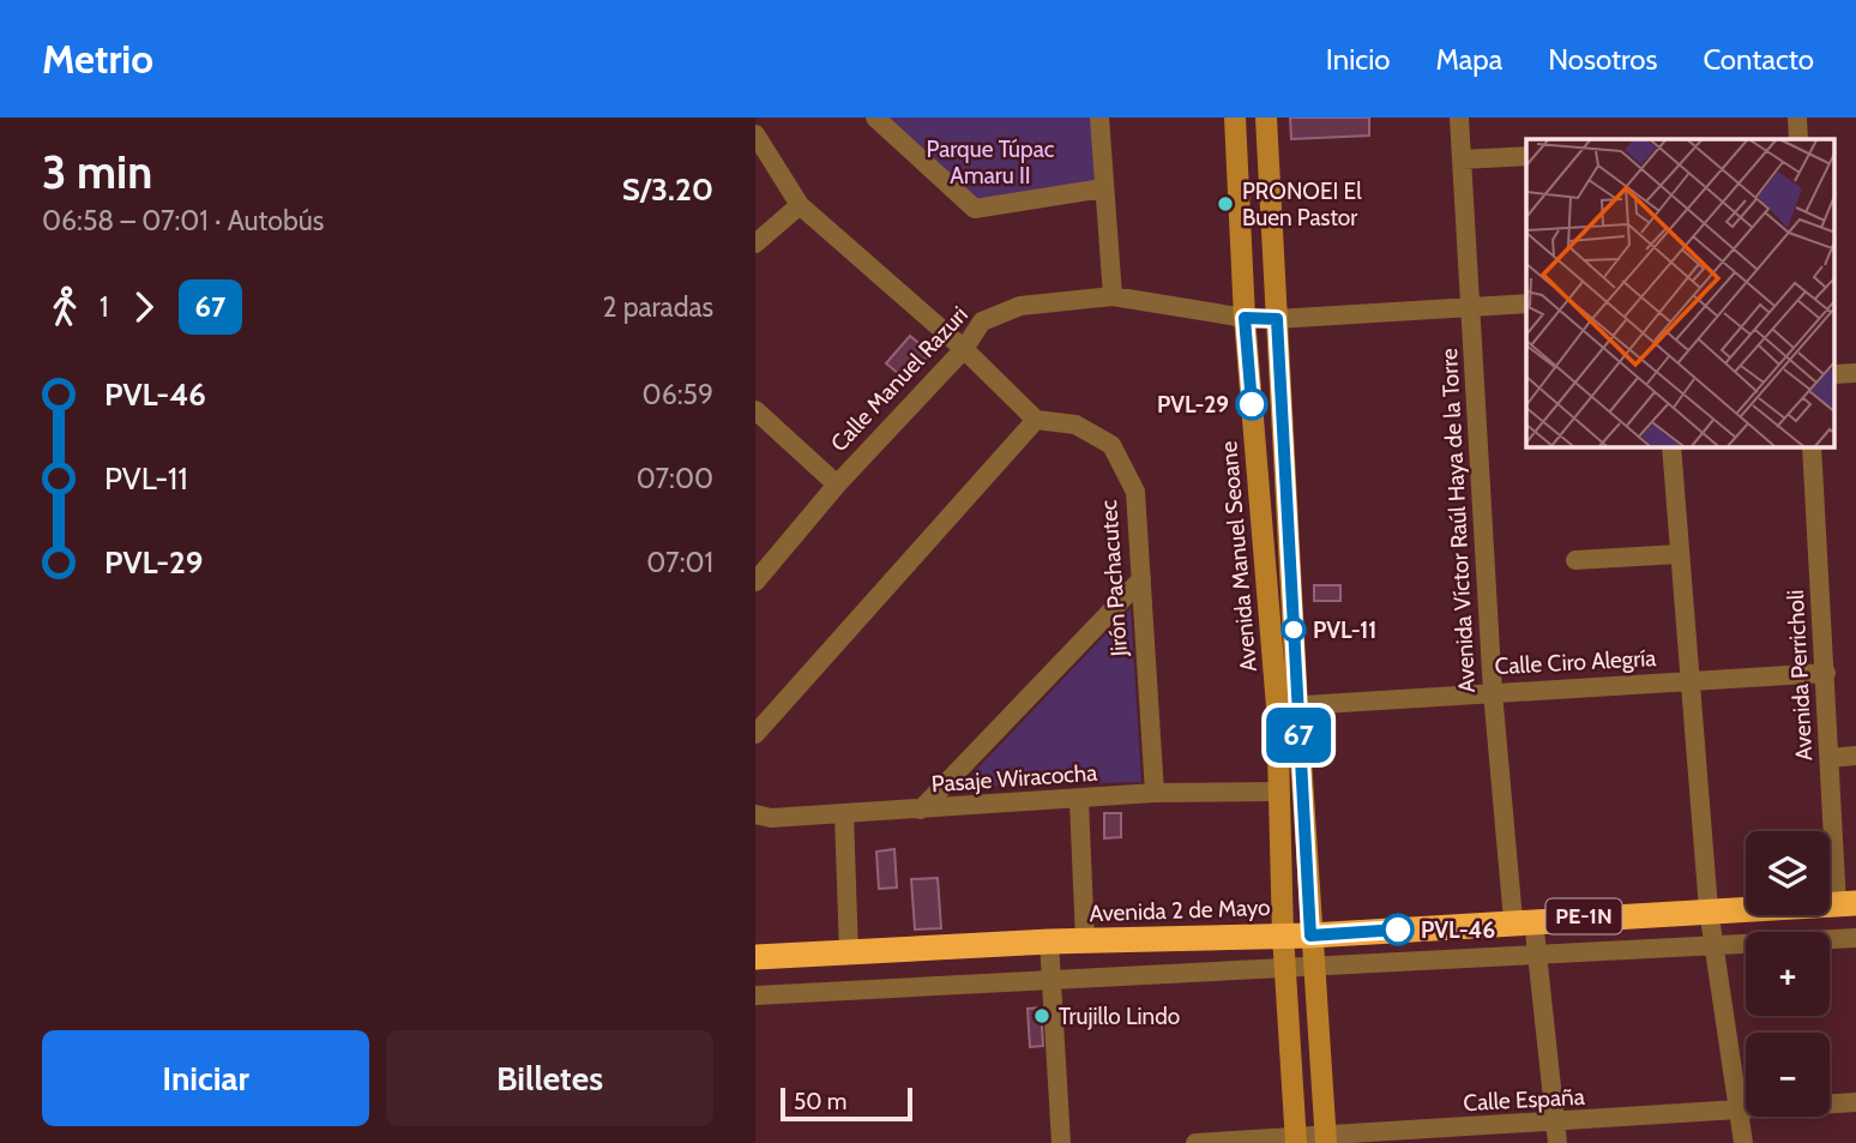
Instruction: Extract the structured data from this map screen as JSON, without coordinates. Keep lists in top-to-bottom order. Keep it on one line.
{"streets":{"highway":["Avenida 2 de Mayo","PE-1N"],"street":["Calle Manuel Razuri","Avenida Víctor Raúl Haya de la Torre","Avenida Manuel Seoane","Jirón Pachacutec","Calle Ciro Alegría","Avenida Perricholi","Pasaje Wiracocha","Calle España"]},"crossings":[["Calle Manuel Razuri","Avenida Víctor Raúl Haya de la Torre"],["Calle Manuel Razuri","Avenida Manuel Seoane"],["Avenida Víctor Raúl Haya de la Torre","Calle Ciro Alegría"],["Avenida Víctor Raúl Haya de la Torre","Avenida 2 de Mayo"],["Avenida Víctor Raúl Haya de la Torre","Calle España"],["Avenida Manuel Seoane","Calle Ciro Alegría"],["Avenida Manuel Seoane","Pasaje Wiracocha"],["Avenida Manuel Seoane","Avenida 2 de Mayo"],["Avenida Manuel Seoane","Calle España"],["Jirón Pachacutec","Pasaje Wiracocha"],["Calle Ciro Alegría","Avenida Perricholi"],["Avenida Perricholi","Avenida 2 de Mayo"]],"parks":["Parque Túpac Amaru II"],"places":["PRONOEI El Buen Pastor","PVL-29","PVL-11","PVL-46","Trujillo Lindo"],"lines":["bus line 67"],"scale_bar":"50 m","page":{"header":"Metrio","nav":["Inicio","Mapa","Nosotros","Contacto"],"heading":["3 min","06:58 – 07:01 · Autobús","S/3.20"],"on_map":"67","legs":["1","67","2 paradas"],"list":[{"name":"PVL-46","value":"06:59"},{"name":"PVL-11","value":"07:00"},{"name":"PVL-29","value":"07:01"}],"map_buttons":["+","−"],"buttons":["Iniciar","Billetes"],"scale":"50 m"}}
